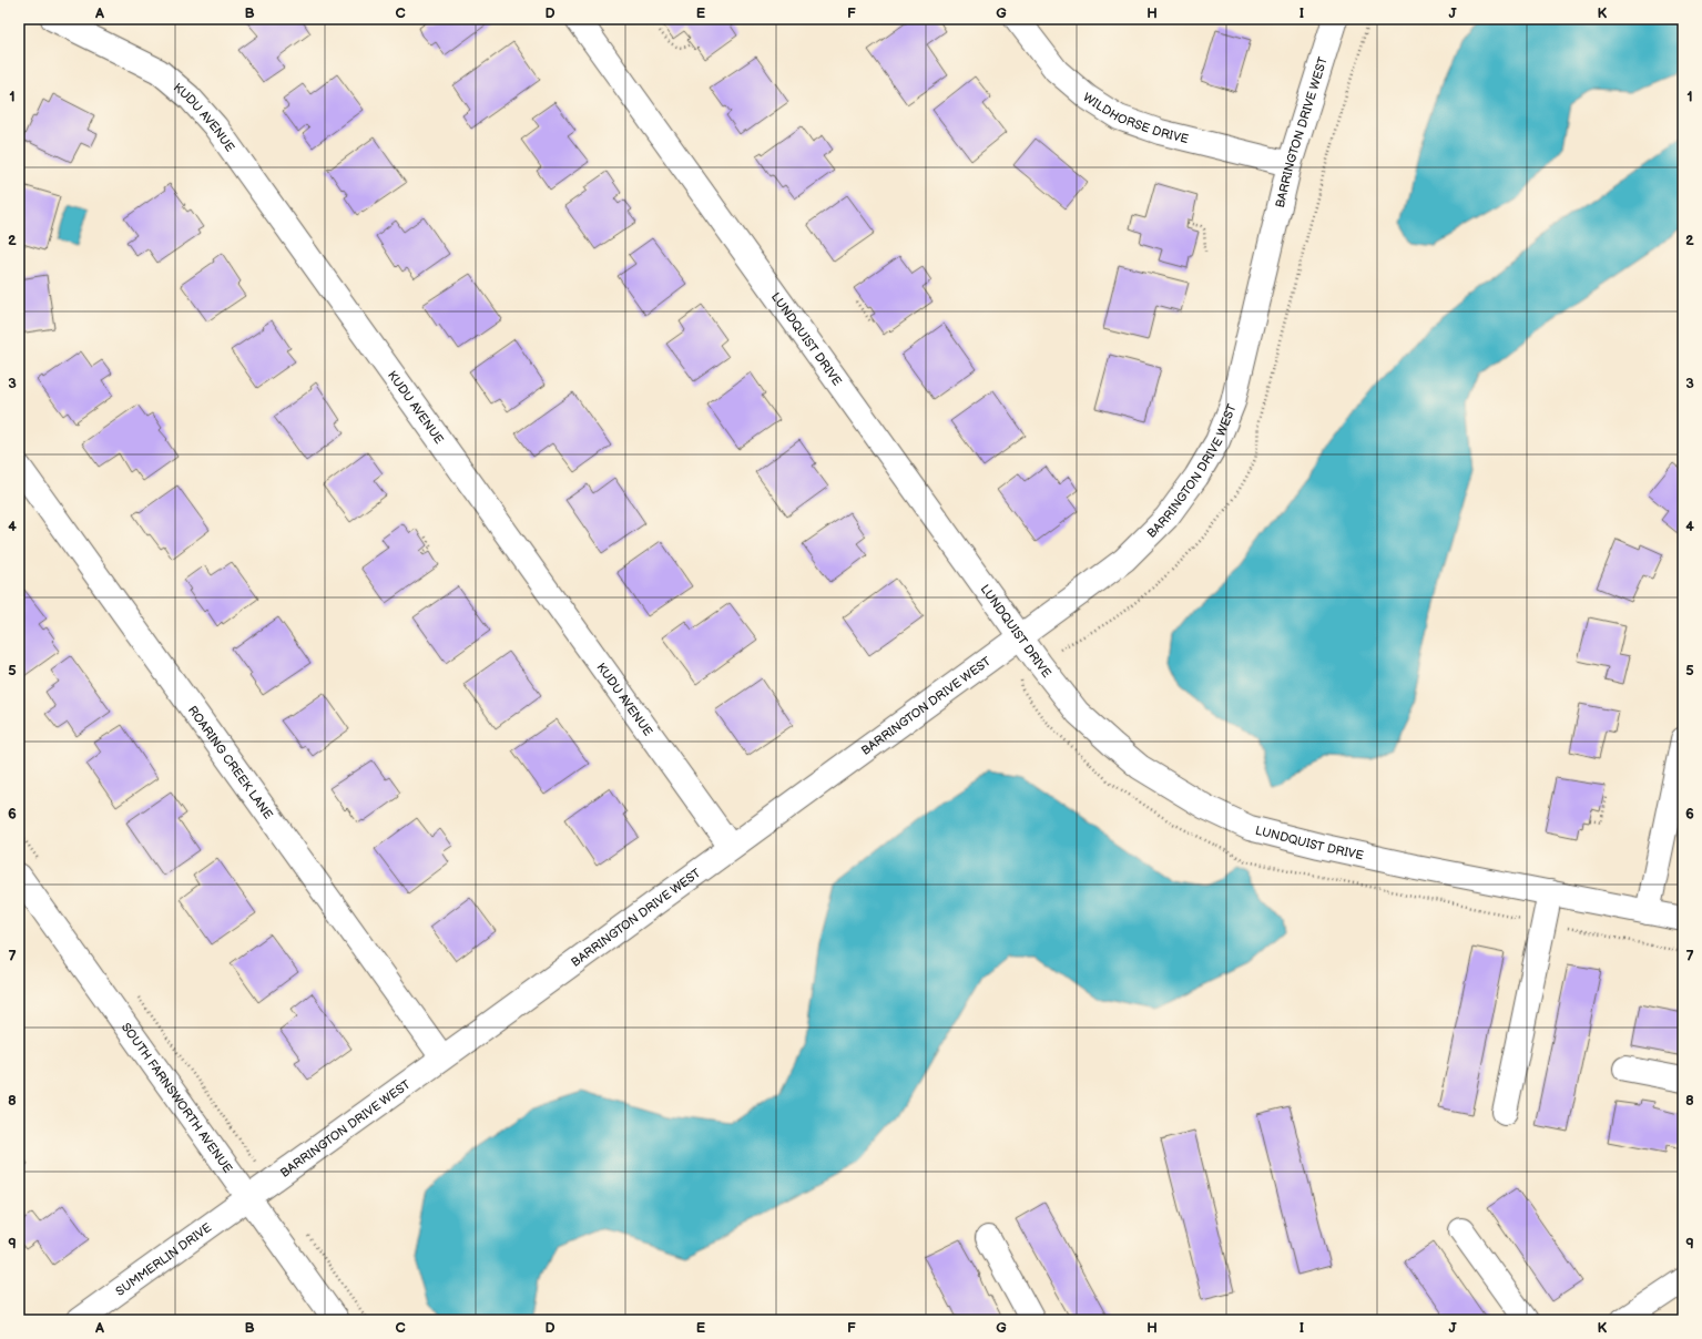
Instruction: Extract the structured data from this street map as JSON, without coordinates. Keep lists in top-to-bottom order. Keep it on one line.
{"streets":{"street":["WILDHORSE DRIVE","KUDU AVENUE","BARRINGTON DRIVE WEST","LUNDQUIST DRIVE","ROARING CREEK LANE","SOUTH FARNSWORTH AVENUE","SUMMERLIN DRIVE"]},"crossings":[["WILDHORSE DRIVE","BARRINGTON DRIVE WEST"],["KUDU AVENUE","BARRINGTON DRIVE WEST"],["BARRINGTON DRIVE WEST","LUNDQUIST DRIVE"],["BARRINGTON DRIVE WEST","ROARING CREEK LANE"],["BARRINGTON DRIVE WEST","SOUTH FARNSWORTH AVENUE"],["BARRINGTON DRIVE WEST","SUMMERLIN DRIVE"],["SOUTH FARNSWORTH AVENUE","SUMMERLIN DRIVE"]],"grid":{"columns":["A","B","C","D","E","F","G","H","I","J","K"],"rows":["1","2","3","4","5","6","7","8","9"]}}
